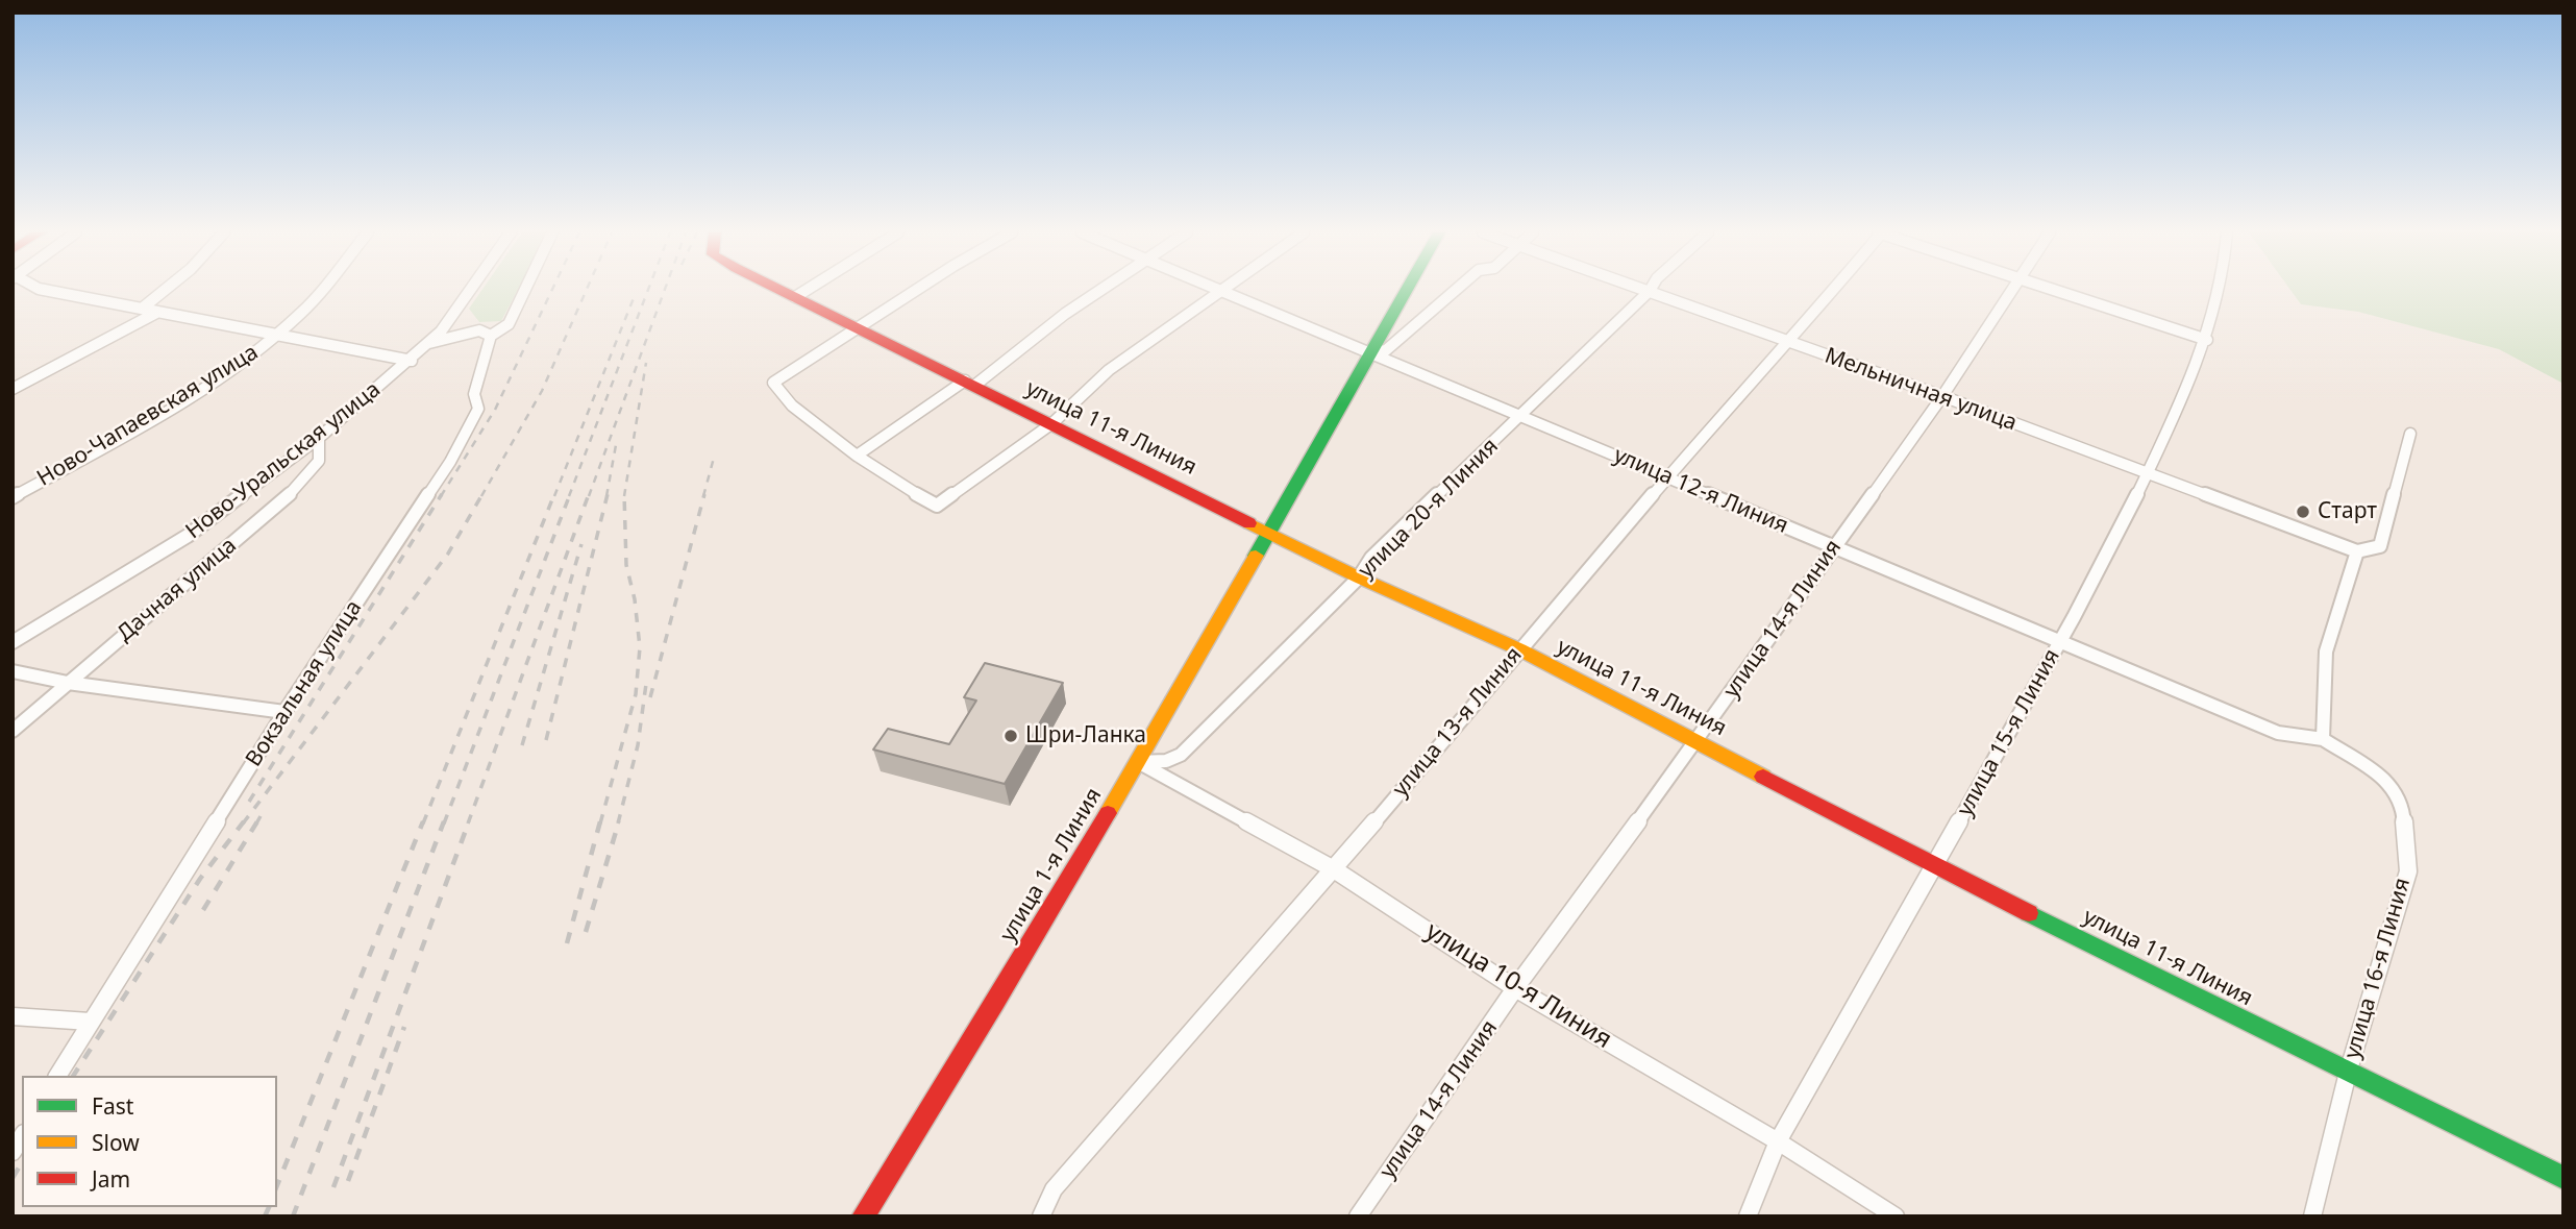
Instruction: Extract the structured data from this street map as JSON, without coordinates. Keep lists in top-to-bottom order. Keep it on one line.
{"streets":{"street":["Мельничная улица","Ново-Чапаевская улица","улица 11-я Линия","Ново-Уральская улица","улица 12-я Линия","улица 20-я Линия","Дачная улица","улица 14-я Линия","Вокзальная улица","улица 13-я Линия","улица 15-я Линия","улица 1-я Линия","улица 16-я Линия","улица 10-я Линия"]},"crossings":[["Мельничная улица","улица 20-я Линия"],["Мельничная улица","улица 14-я Линия"],["Мельничная улица","улица 13-я Линия"],["Мельничная улица","улица 15-я Линия"],["улица 11-я Линия","улица 20-я Линия"],["улица 11-я Линия","улица 14-я Линия"],["улица 11-я Линия","улица 13-я Линия"],["улица 11-я Линия","улица 15-я Линия"],["улица 11-я Линия","улица 1-я Линия"],["улица 11-я Линия","улица 16-я Линия"],["Ново-Уральская улица","Дачная улица"],["Ново-Уральская улица","Вокзальная улица"],["улица 12-я Линия","улица 20-я Линия"],["улица 12-я Линия","улица 14-я Линия"],["улица 12-я Линия","улица 13-я Линия"],["улица 12-я Линия","улица 15-я Линия"],["улица 12-я Линия","улица 1-я Линия"],["улица 12-я Линия","улица 16-я Линия"],["улица 20-я Линия","улица 1-я Линия"],["улица 20-я Линия","улица 10-я Линия"],["улица 14-я Линия","улица 10-я Линия"],["улица 13-я Линия","улица 10-я Линия"],["улица 15-я Линия","улица 10-я Линия"],["улица 1-я Линия","улица 10-я Линия"]],"places":["Cтарт","Шри-Ланка"],"legend":["Fast","Slow","Jam"]}
